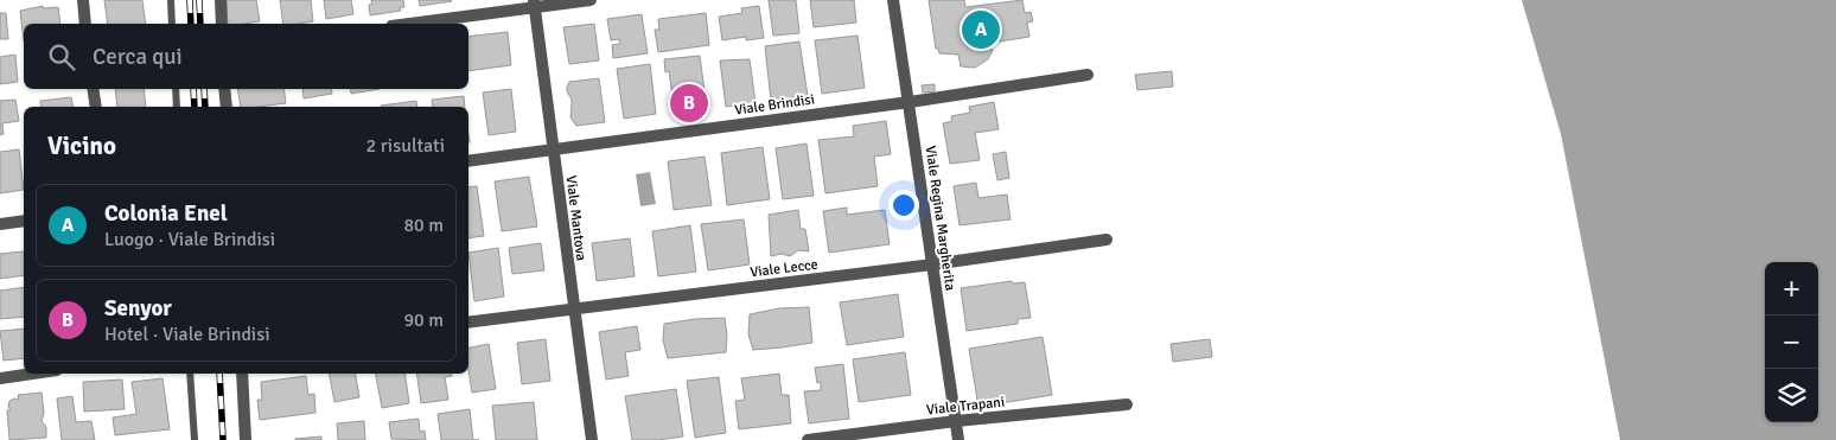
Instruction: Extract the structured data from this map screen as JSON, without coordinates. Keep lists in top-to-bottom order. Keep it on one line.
{"streets":{"street":["Viale Brindisi","Viale Mantova","Viale Regina Margherita","Viale Lecce","Viale Trapani"]},"crossings":[["Viale Brindisi","Viale Mantova"],["Viale Brindisi","Viale Regina Margherita"],["Viale Mantova","Viale Lecce"],["Viale Regina Margherita","Viale Lecce"],["Viale Regina Margherita","Viale Trapani"]],"page":{"pins":["A","B"],"search":"Cerca qui","heading":["Vicino","2 risultati"],"list":[{"mark":"A","name":"Colonia Enel","note":"Luogo · Viale Brindisi","value":"80 m"},{"mark":"B","name":"Senyor","note":"Hotel · Viale Brindisi","value":"90 m"}],"map_buttons":["+","−"]}}
